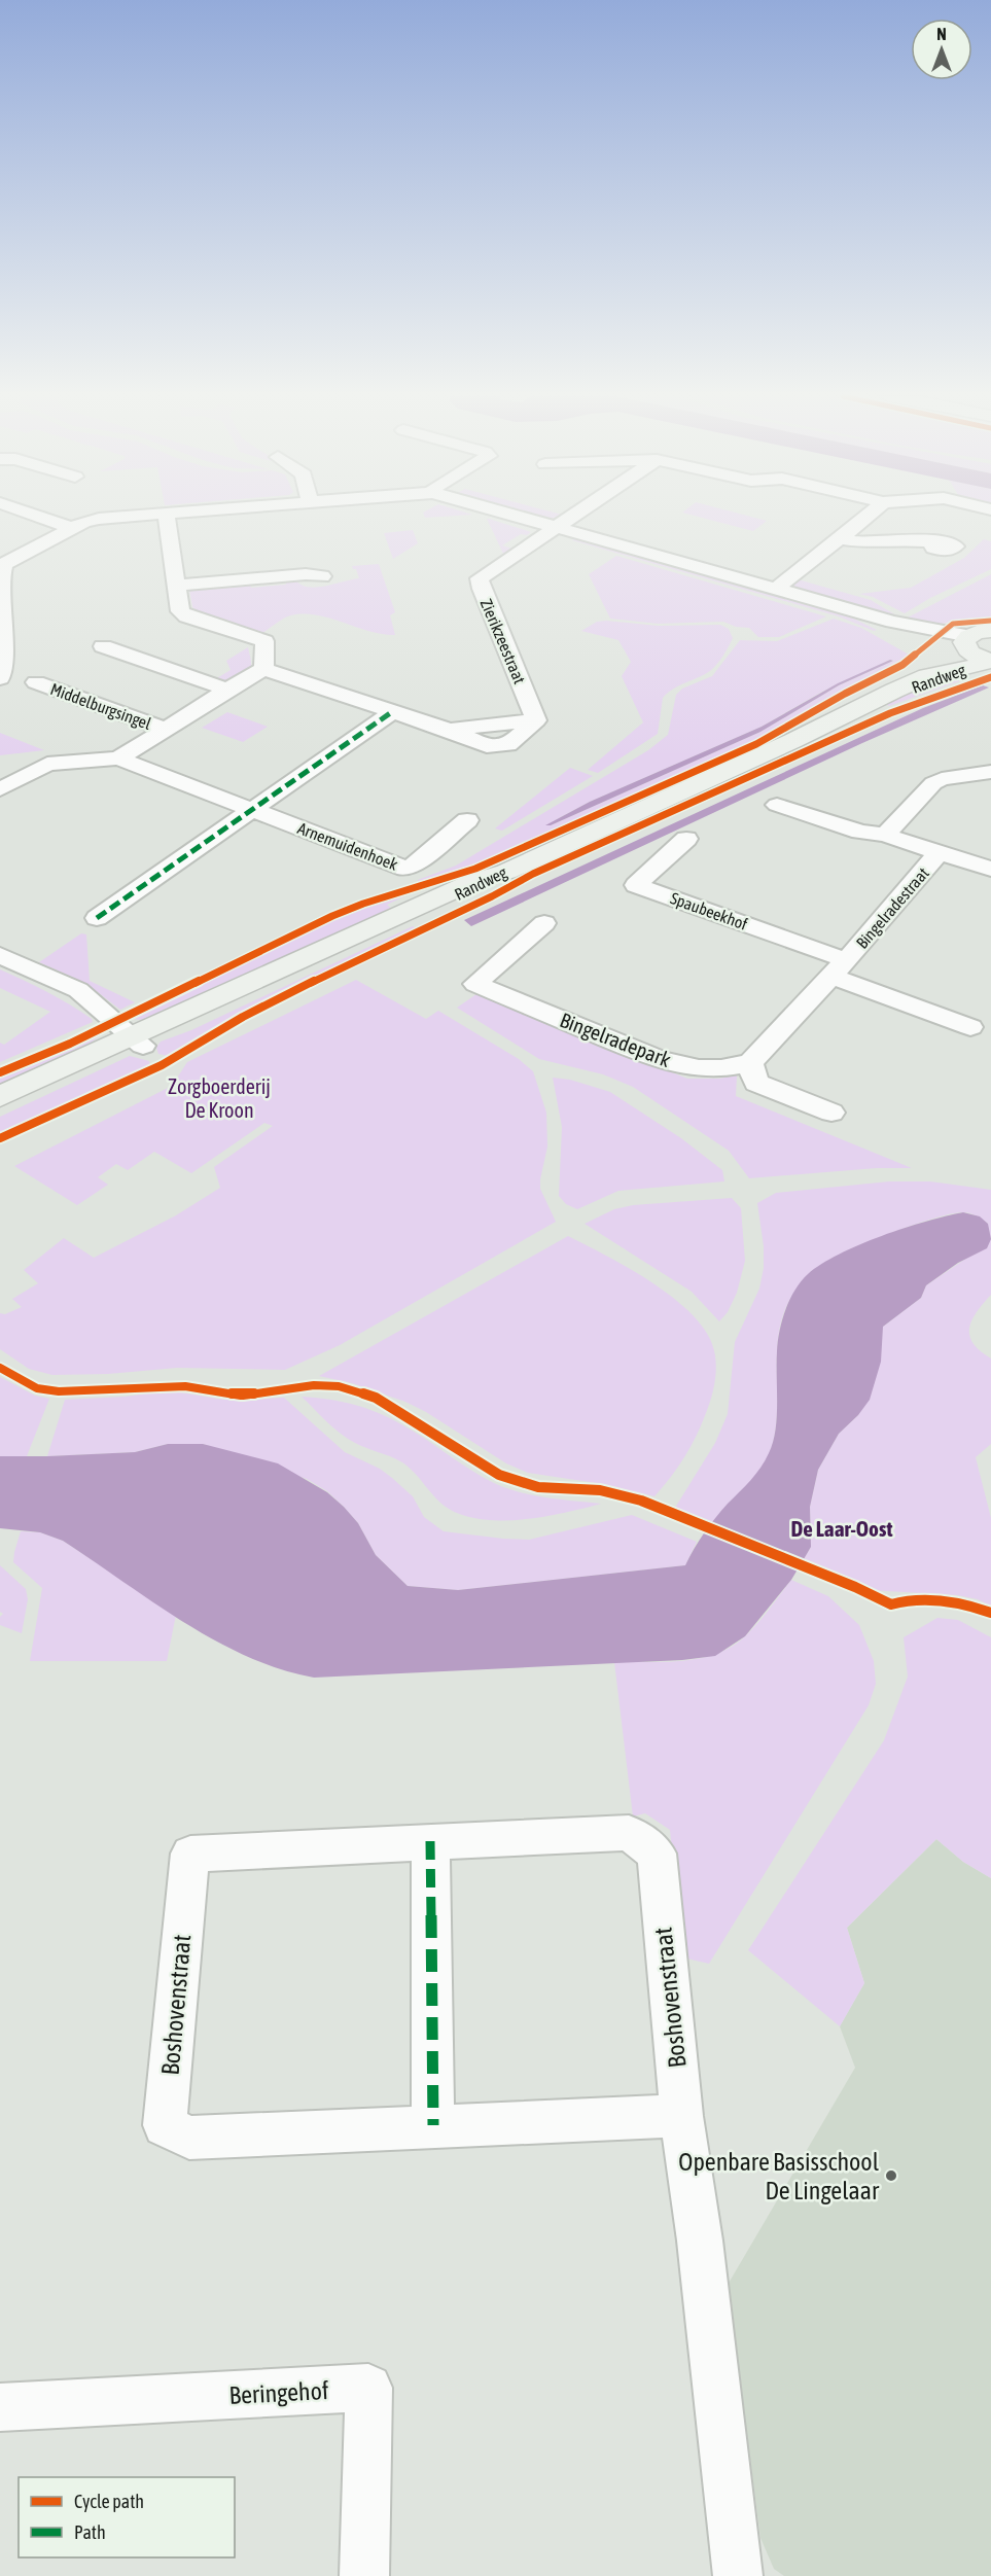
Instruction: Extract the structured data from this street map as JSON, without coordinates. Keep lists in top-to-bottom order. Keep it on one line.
{"streets":{"street":["Zierikzeestraat","Randweg","Middelburgsingel","Arnemuidenhoek","Bingelradestraat","Spaubeekhof","Bingelradepark","Boshovenstraat","Beringehof"]},"crossings":[["Zierikzeestraat","Middelburgsingel"],["Middelburgsingel","Arnemuidenhoek"],["Bingelradestraat","Spaubeekhof"],["Bingelradestraat","Bingelradepark"]],"districts":["De Laar-Oost"],"parks":["Zorgboerderij De Kroon"],"places":["Openbare Basisschool De Lingelaar"],"legend":["Cycle path","Path"],"north":"top"}
